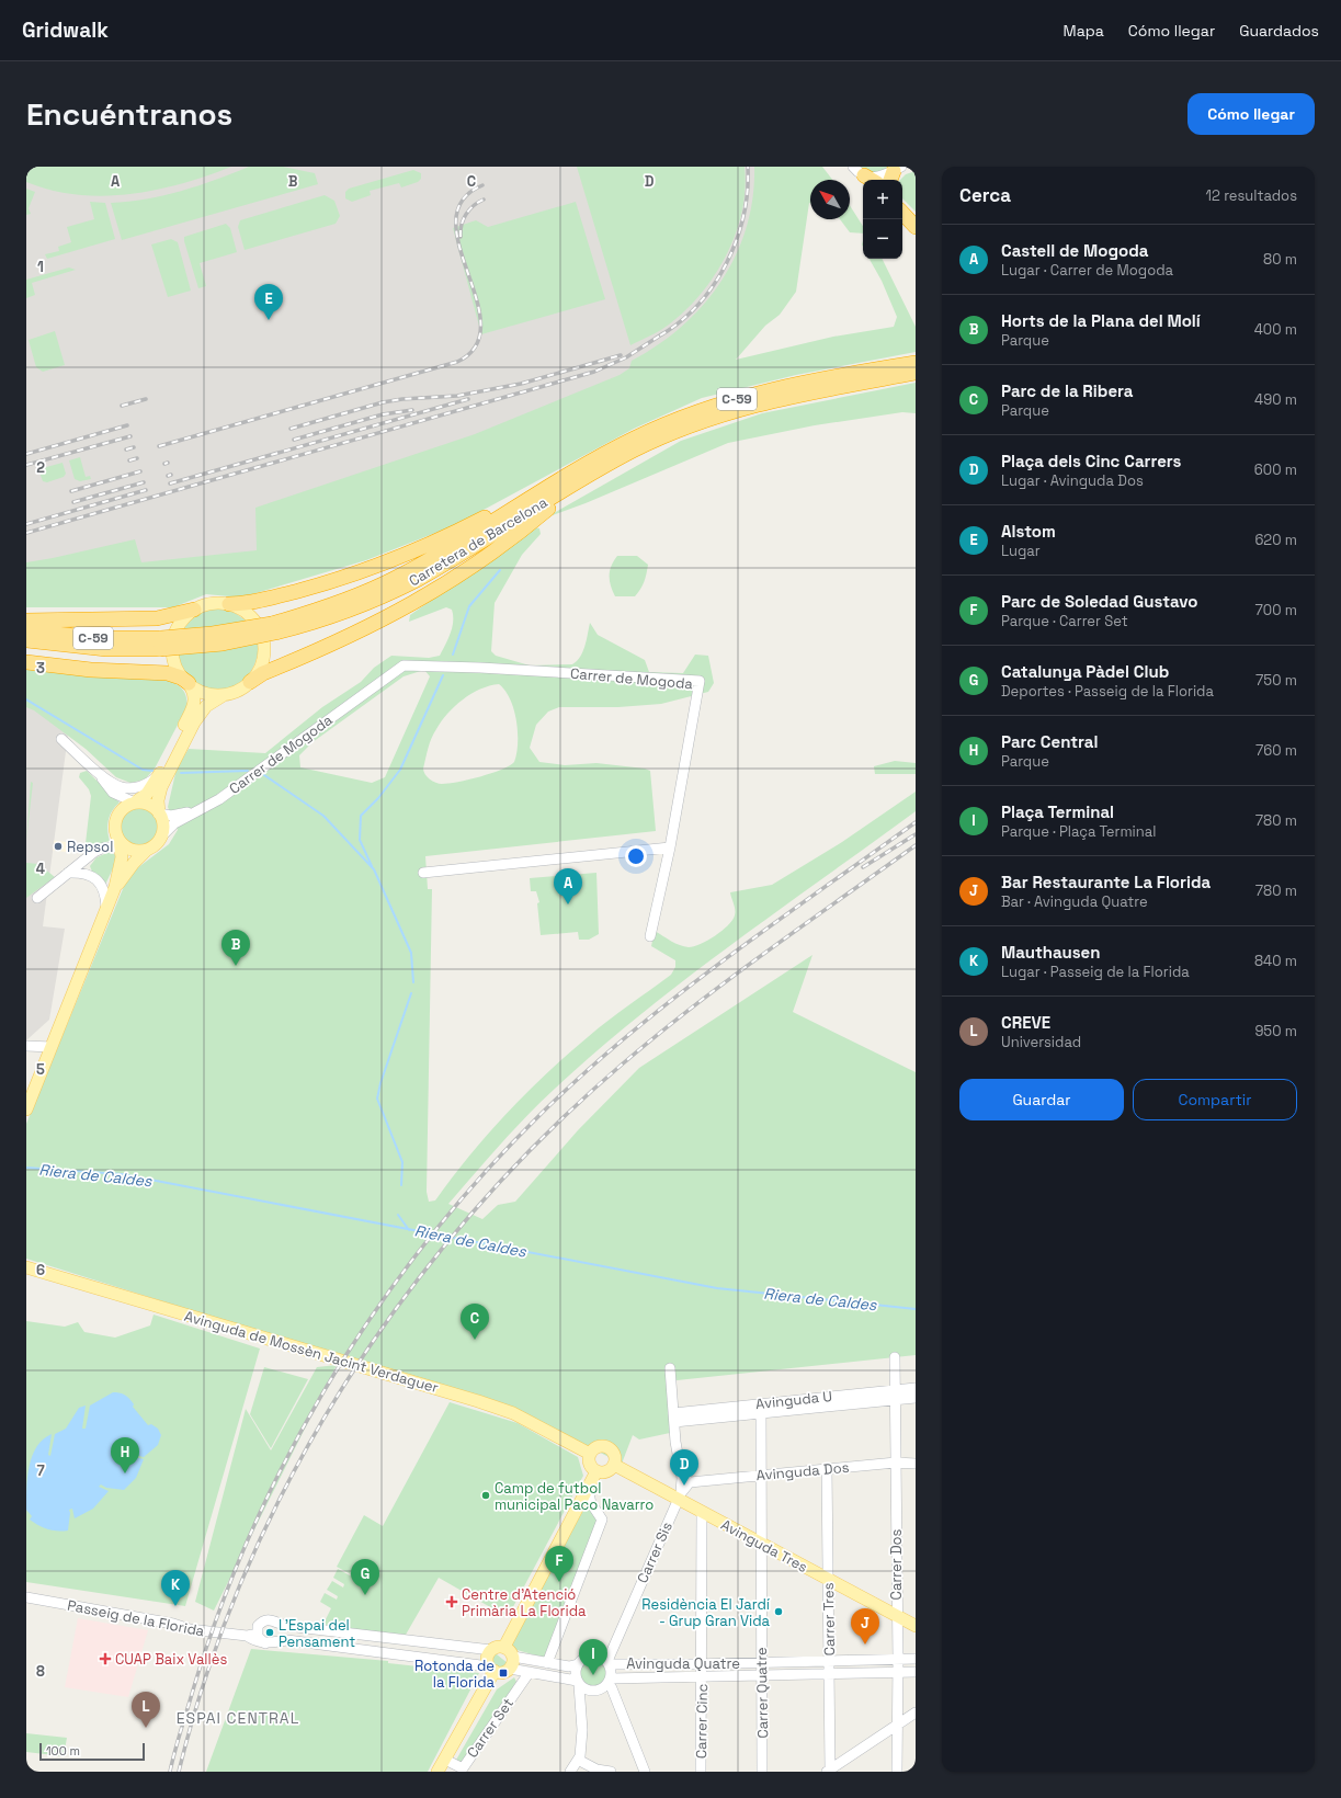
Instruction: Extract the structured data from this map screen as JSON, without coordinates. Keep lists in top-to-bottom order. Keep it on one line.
{"streets":{"highway":["C-59","Carretera de Barcelona"],"main road":["Avinguda de Mossèn Jacint Verdaguer","Avinguda Tres"],"street":["Carrer de Mogoda","Avinguda U","Avinguda Dos","Carrer Sis","Carrer Dos","Passeig de la Florida","Carrer Tres","Avinguda Quatre","Carrer Quatre","Carrer Cinc","Carrer Set"]},"crossings":[["Avinguda de Mossèn Jacint Verdaguer","Avinguda Tres"],["Avinguda U","Carrer Dos"],["Avinguda U","Carrer Quatre"],["Avinguda Dos","Carrer Sis"],["Avinguda Dos","Carrer Dos"],["Avinguda Dos","Carrer Tres"],["Avinguda Dos","Carrer Quatre"],["Avinguda Tres","Carrer Sis"],["Avinguda Tres","Carrer Dos"],["Avinguda Tres","Carrer Tres"],["Avinguda Tres","Carrer Quatre"],["Avinguda Tres","Carrer Cinc"],["Carrer Sis","Avinguda Quatre"],["Carrer Dos","Avinguda Quatre"],["Carrer Tres","Avinguda Quatre"],["Avinguda Quatre","Carrer Quatre"],["Avinguda Quatre","Carrer Cinc"]],"districts":["ESPAI CENTRAL"],"water":["Riera de Caldes"],"places":{"other":["Repsol","Camp de futbol municipal Paco Navarro","Residència El Jardí - Grup Gran Vida","L'Espai del Pensament"],"health":["Centre d'Atenció Primària La Florida","CUAP Baix Vallès"],"transit":["Rotonda de la Florida"]},"scale_bar":"100 m","north":"top left","page":{"header":"Gridwalk","nav":["Mapa","Cómo llegar","Guardados"],"buttons":["Cómo llegar",["Guardar","Compartir"]],"title":"Encuéntranos","heading":["Cerca","12 resultados"],"map_buttons":["+","−"],"list":[{"mark":"A","name":"Castell de Mogoda","note":"Lugar · Carrer de Mogoda","value":"80 m"},{"mark":"B","name":"Horts de la Plana del Molí","note":"Parque","value":"400 m"},{"mark":"C","name":"Parc de la Ribera","note":"Parque","value":"490 m"},{"mark":"D","name":"Plaça dels Cinc Carrers","note":"Lugar · Avinguda Dos","value":"600 m"},{"mark":"E","name":"Alstom","note":"Lugar","value":"620 m"},{"mark":"F","name":"Parc de Soledad Gustavo","note":"Parque · Carrer Set","value":"700 m"},{"mark":"G","name":"Catalunya Pàdel Club","note":"Deportes · Passeig de la Florida","value":"750 m"},{"mark":"H","name":"Parc Central","note":"Parque","value":"760 m"},{"mark":"I","name":"Plaça Terminal","note":"Parque · Plaça Terminal","value":"780 m"},{"mark":"J","name":"Bar Restaurante La Florida","note":"Bar · Avinguda Quatre","value":"780 m"},{"mark":"K","name":"Mauthausen","note":"Lugar · Passeig de la Florida","value":"840 m"},{"mark":"L","name":"CREVE","note":"Universidad","value":"950 m"}],"pins":["E","A","B","C","H","D","F","G","K","J","I","L"],"scale":"100 m"},"grid":{"columns":["A","B","C","D"],"rows":["1","2","3","4","5","6","7","8"]}}
